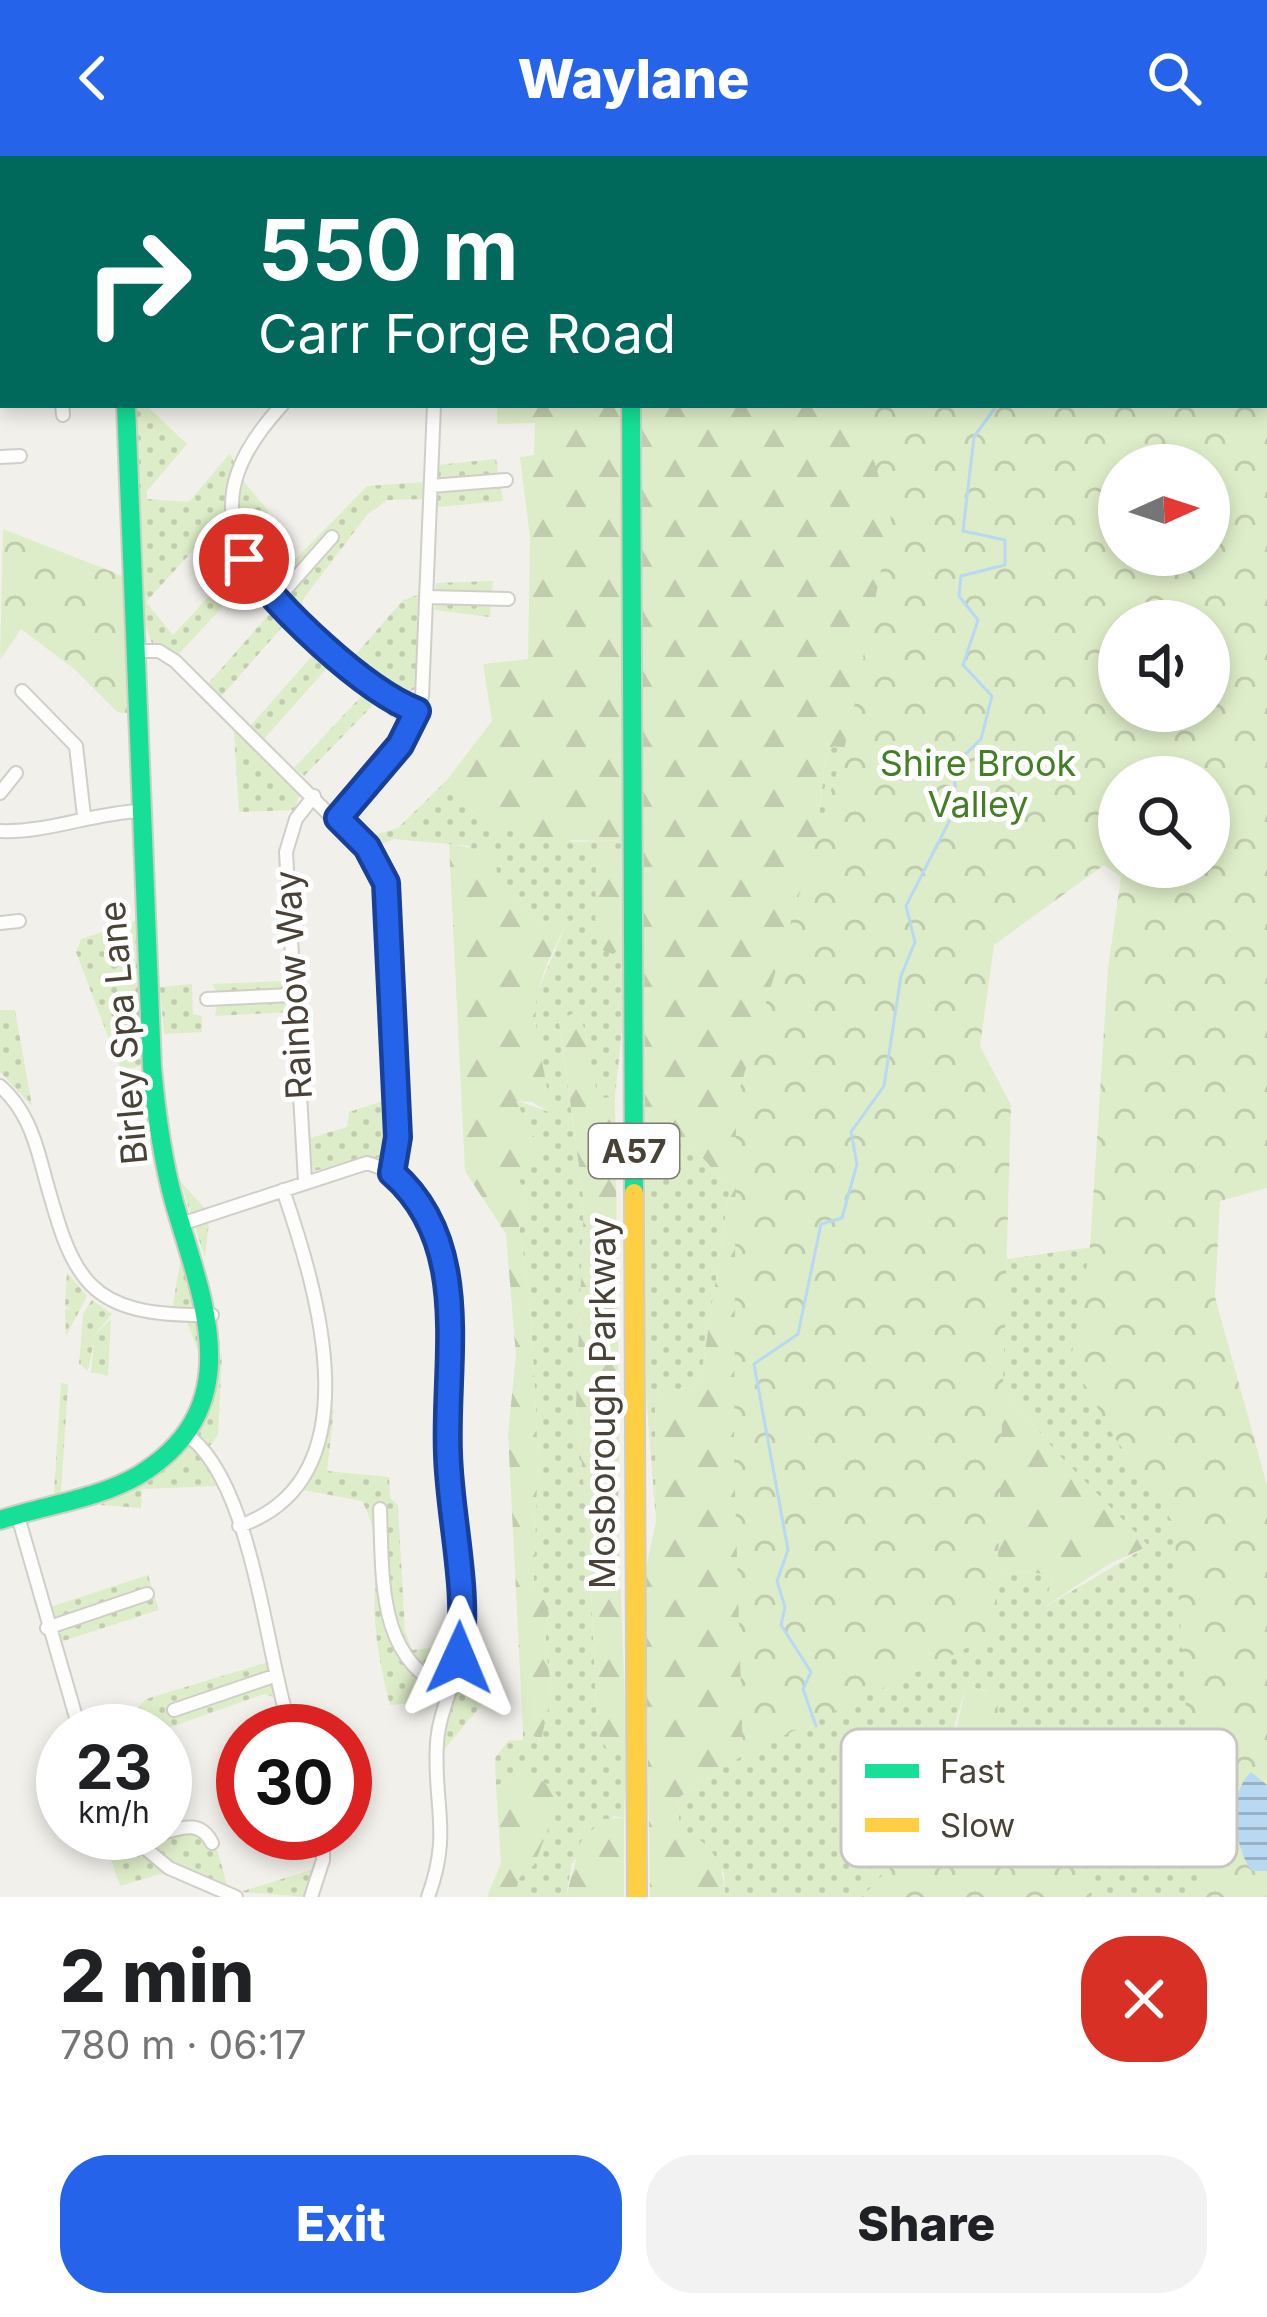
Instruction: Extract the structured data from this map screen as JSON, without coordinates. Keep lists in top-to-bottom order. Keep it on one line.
{"streets":{"main road":["Birley Spa Lane","A57","Mosborough Parkway"],"street":["Rainbow Way"]},"parks":["Shire Brook Valley"],"legend":["Fast","Slow"],"north":"right","page":{"header":"Waylane","turn":["550 m","Carr Forge Road"],"speed":"23 km/h","limit":"30","heading":["2 min","780 m · 06:17"],"buttons":["Exit","Share"]}}
